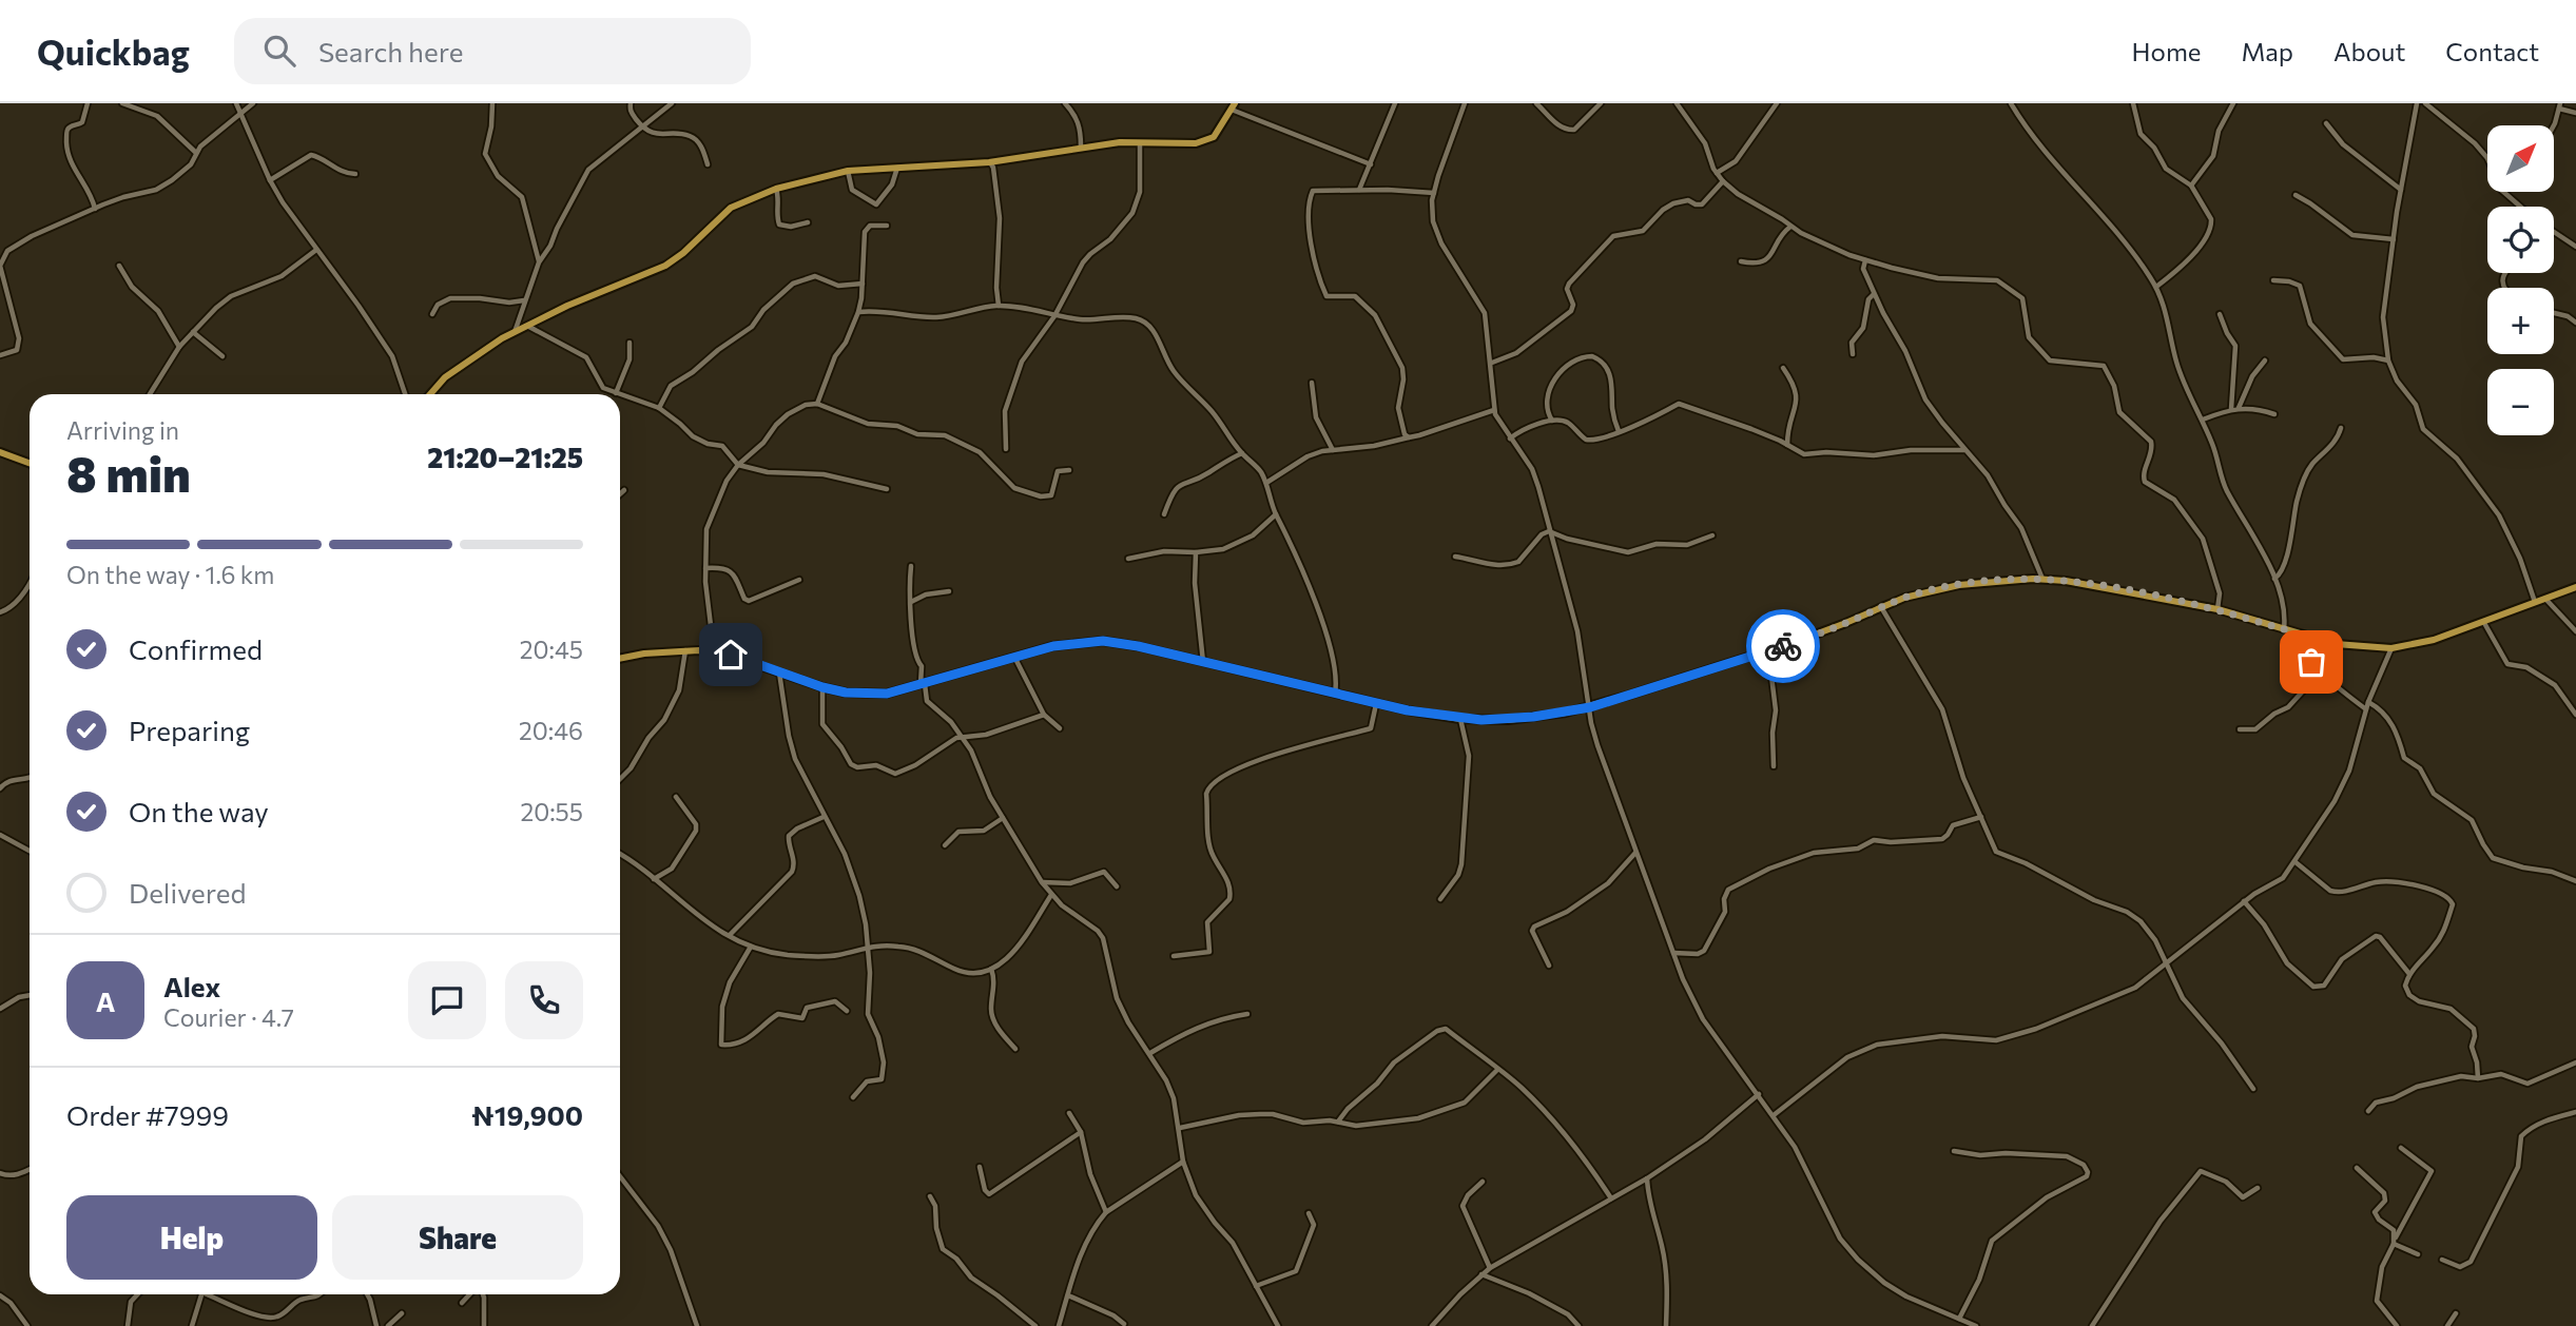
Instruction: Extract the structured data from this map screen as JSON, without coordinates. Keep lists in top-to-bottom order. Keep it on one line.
{"north":"top right","page":{"header":"Quickbag","search":"Search here","nav":["Home","Map","About","Contact"],"map_buttons":["+","−"],"heading":["8 min","Arriving in","21:20–21:25"],"panel":["Alex","Courier · 4.7","Order #7999","₦19,900"],"bar":"On the way · 1.6 km","list":[["Confirmed","20:45"],["Preparing","20:46"],["On the way","20:55"],"Delivered"],"round":"A","buttons":["Help","Share"]}}
